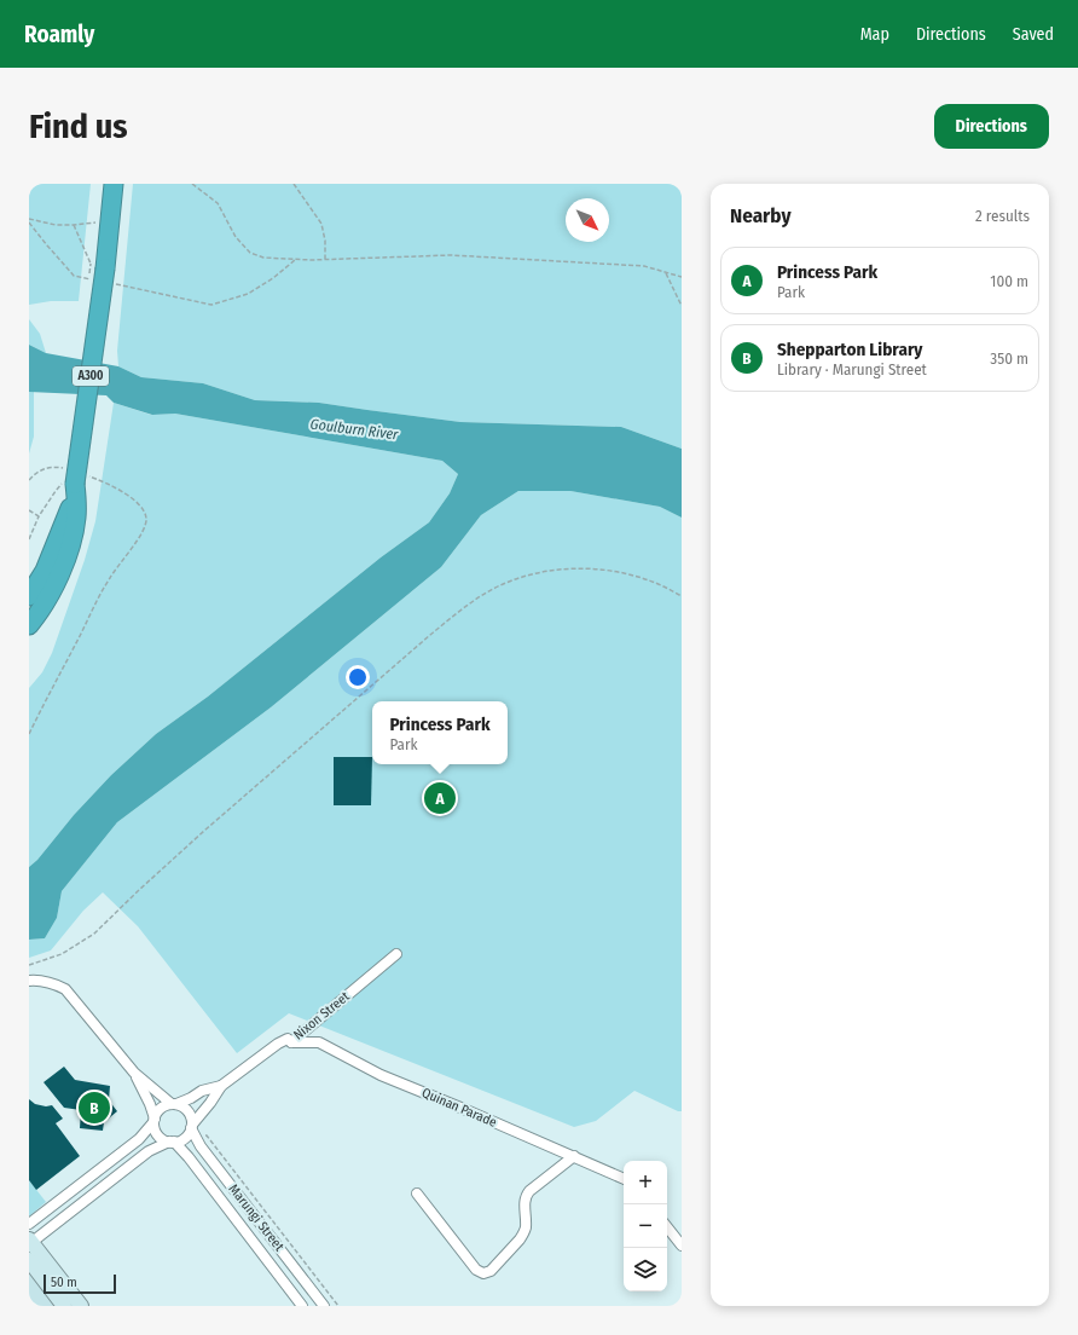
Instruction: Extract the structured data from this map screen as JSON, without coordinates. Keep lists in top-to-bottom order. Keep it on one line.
{"streets":{"highway":["A300"],"street":["Nixon Street","Quinan Parade","Marungi Street"]},"crossings":[["Nixon Street","Quinan Parade"],["Nixon Street","Marungi Street"]],"water":["Goulburn River"],"scale_bar":"50 m","north":"bottom right","page":{"header":"Roamly","nav":["Map","Directions","Saved"],"buttons":"Directions","title":"Find us","heading":["Nearby","2 results"],"list":[{"mark":"A","name":"Princess Park","note":"Park","value":"100 m"},{"mark":"B","name":"Shepparton Library","note":"Library · Marungi Street","value":"350 m"}],"popup":["Princess Park","Park"],"pins":["A","B"],"map_buttons":["+","−"],"scale":"50 m"}}
